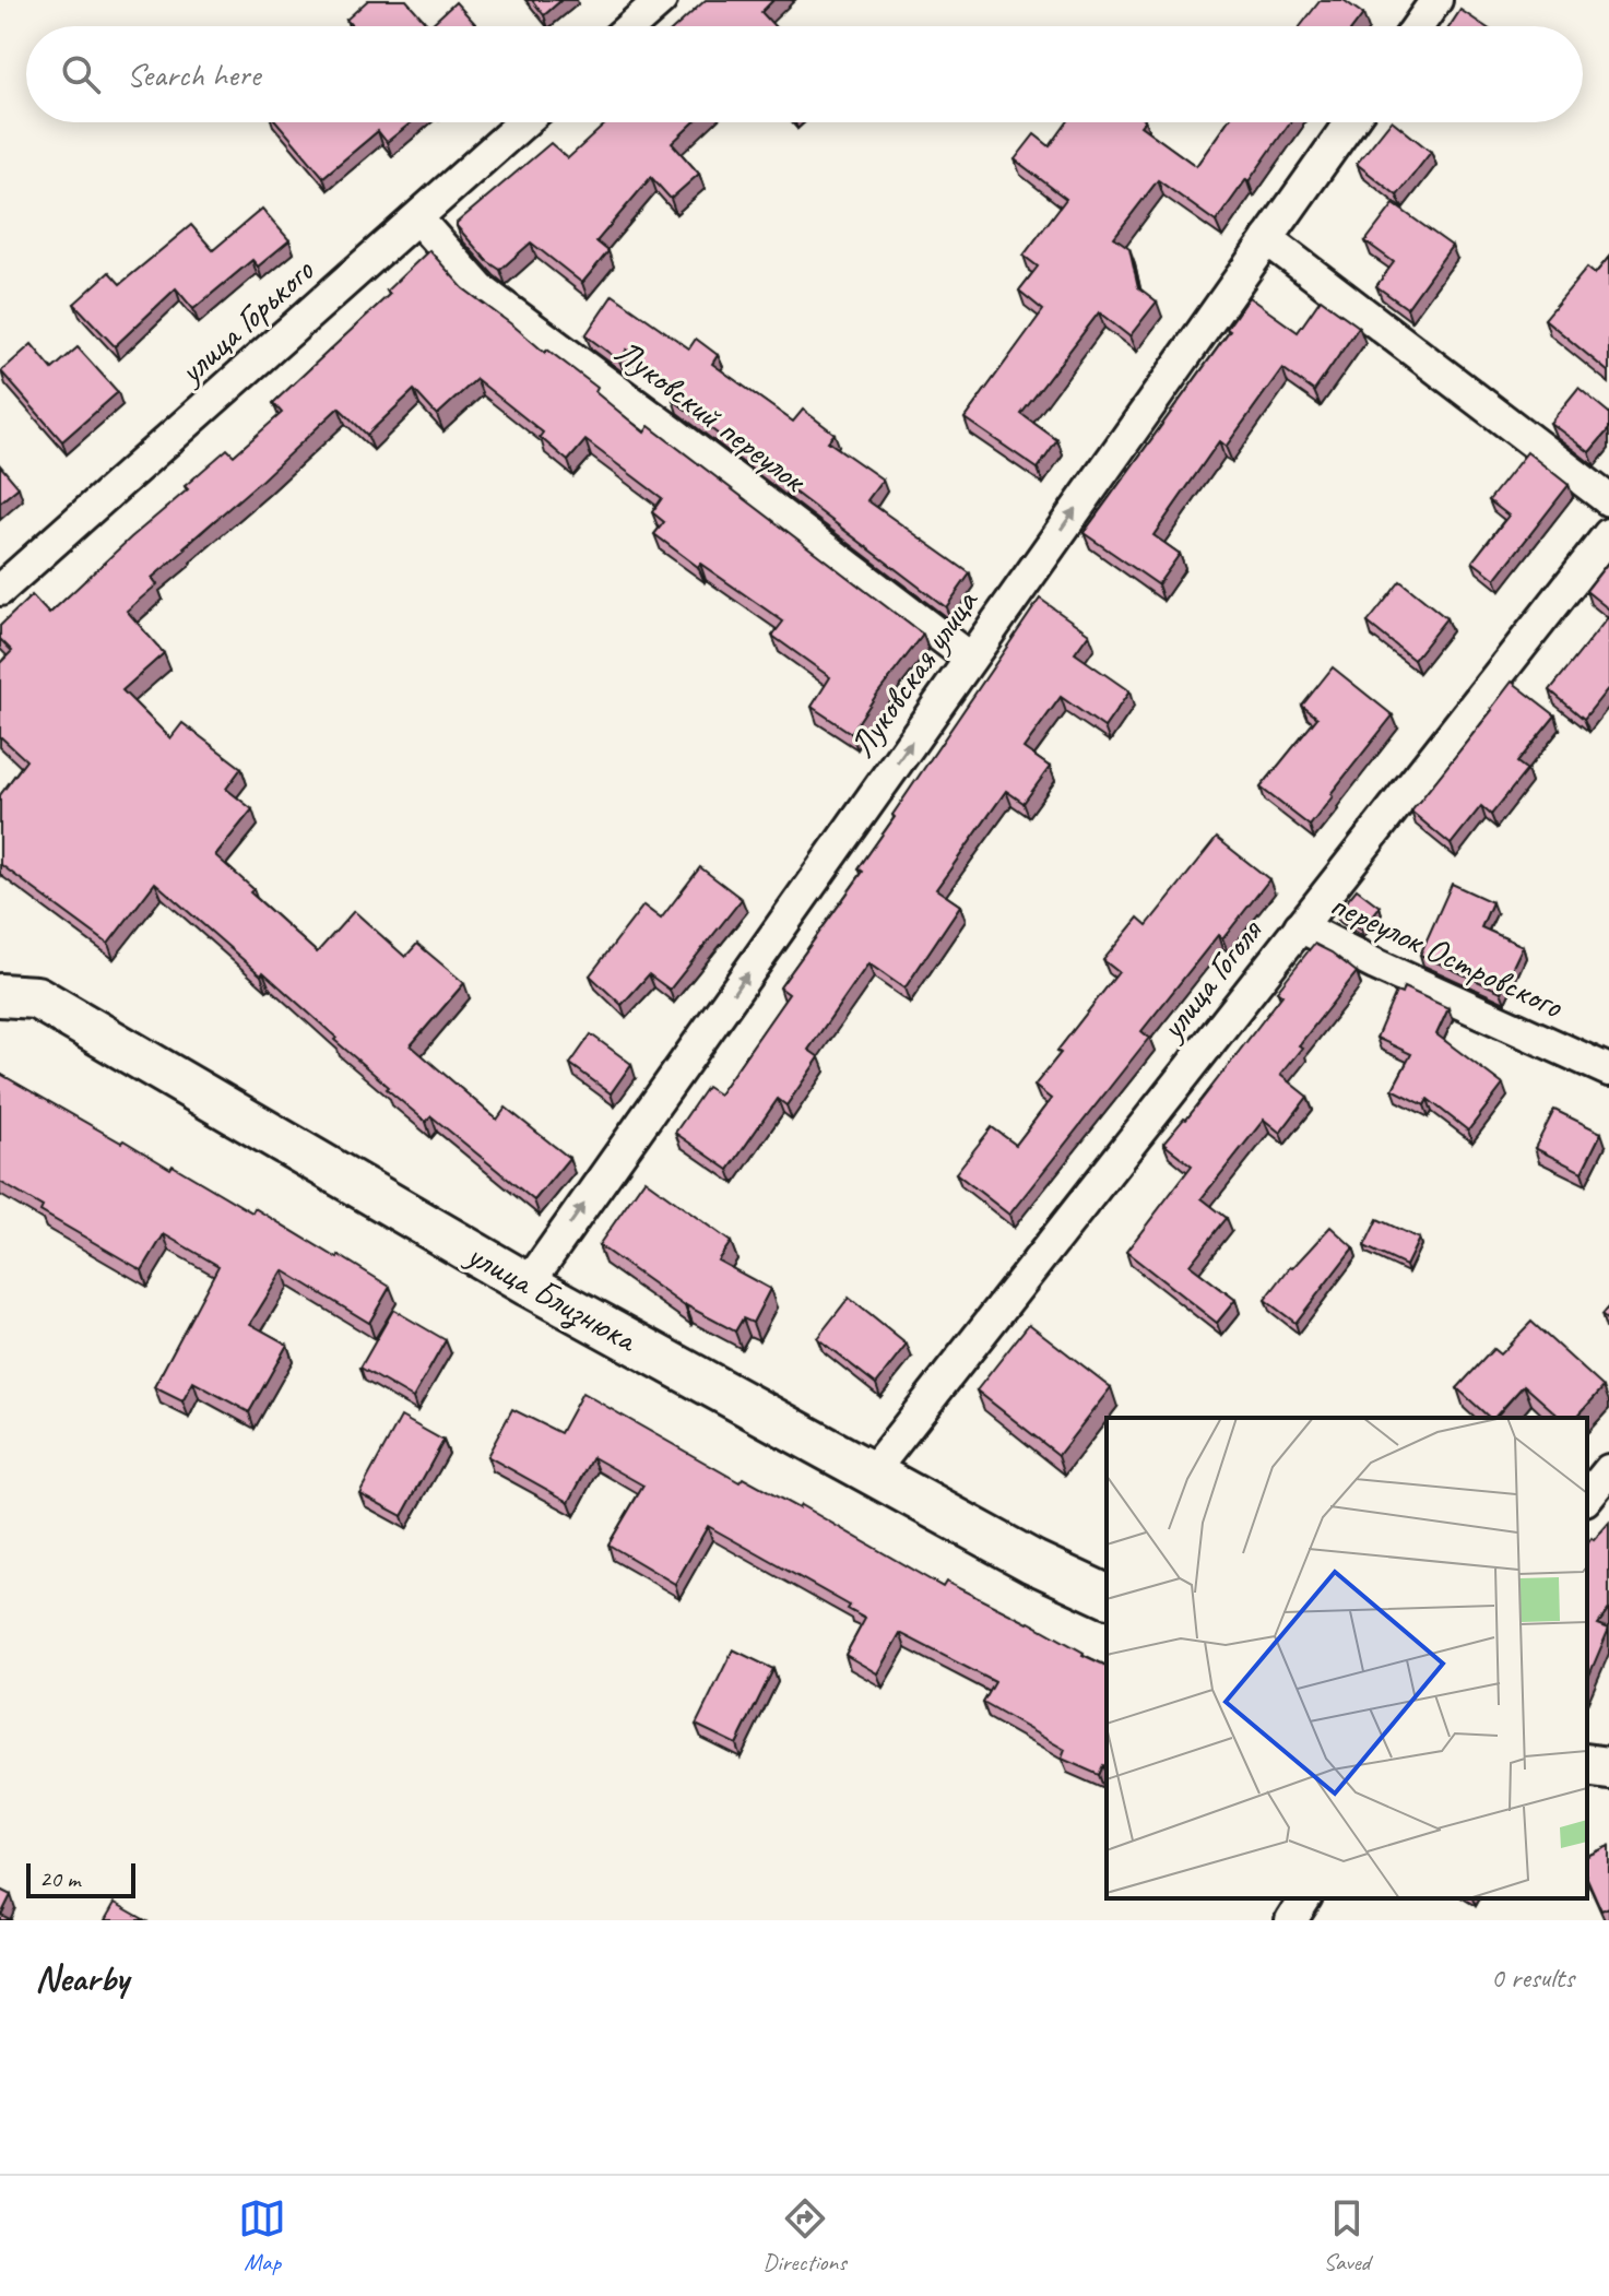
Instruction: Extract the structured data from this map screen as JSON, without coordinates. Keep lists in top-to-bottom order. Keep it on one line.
{"streets":{"street":["улица Горького","Луковский переулок","Луковская улица","переулок Островского","улица Гоголя","улица Близнюка"]},"crossings":[["улица Горького","Луковский переулок"],["Луковский переулок","Луковская улица"],["Луковская улица","улица Близнюка"],["переулок Островского","улица Гоголя"],["улица Гоголя","улица Близнюка"]],"one_way":["Луковская улица"],"scale_bar":"20 m","page":{"search":"Search here","scale":"20 m","heading":["Nearby","0 results"],"nav":["Map","Directions","Saved"]}}
